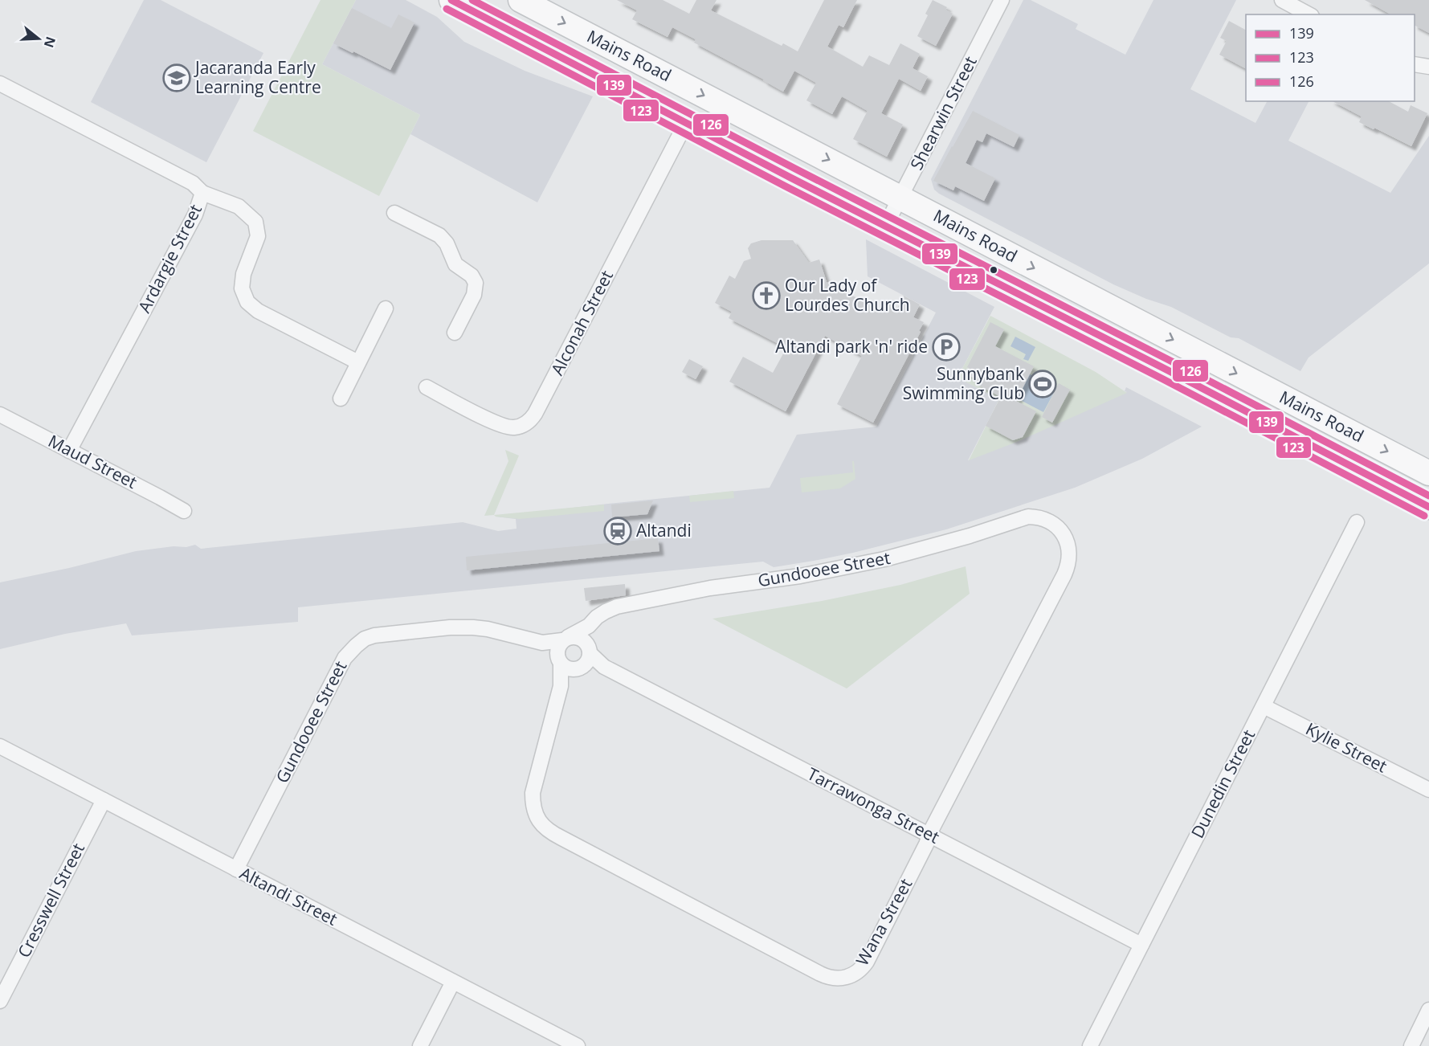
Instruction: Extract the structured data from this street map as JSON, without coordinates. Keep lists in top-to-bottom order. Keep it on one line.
{"streets":{"main road":["Mains Road"],"street":["Shearwin Street","Ardargie Street","Alconah Street","Maud Street","Gundooee Street","Kylie Street","Dunedin Street","Tarrawonga Street","Altandi Street","Cresswell Street","Wana Street"]},"crossings":[["Mains Road","Shearwin Street"],["Mains Road","Alconah Street"],["Ardargie Street","Maud Street"],["Gundooee Street","Tarrawonga Street"],["Gundooee Street","Altandi Street"],["Gundooee Street","Wana Street"],["Kylie Street","Dunedin Street"],["Dunedin Street","Tarrawonga Street"],["Tarrawonga Street","Wana Street"],["Altandi Street","Cresswell Street"]],"places":{"school or university":["Jacaranda Early Learning Centre"],"church":["Our Lady of Lourdes Church"],"parking":["Altandi park 'n' ride"],"sports":["Sunnybank Swimming Club"],"station":["Altandi"]},"lines":["transit line 139","transit line 126","transit line 123"],"legend":["139","123","126"],"north":"right"}
